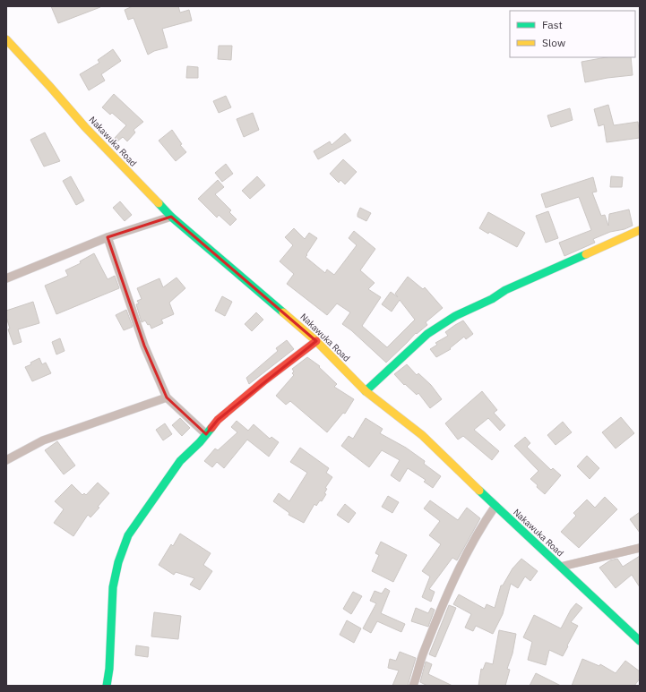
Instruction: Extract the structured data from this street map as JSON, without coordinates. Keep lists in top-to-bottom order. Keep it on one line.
{"streets":{"main road":["Nakawuka Road"]},"legend":["Fast","Slow"]}
